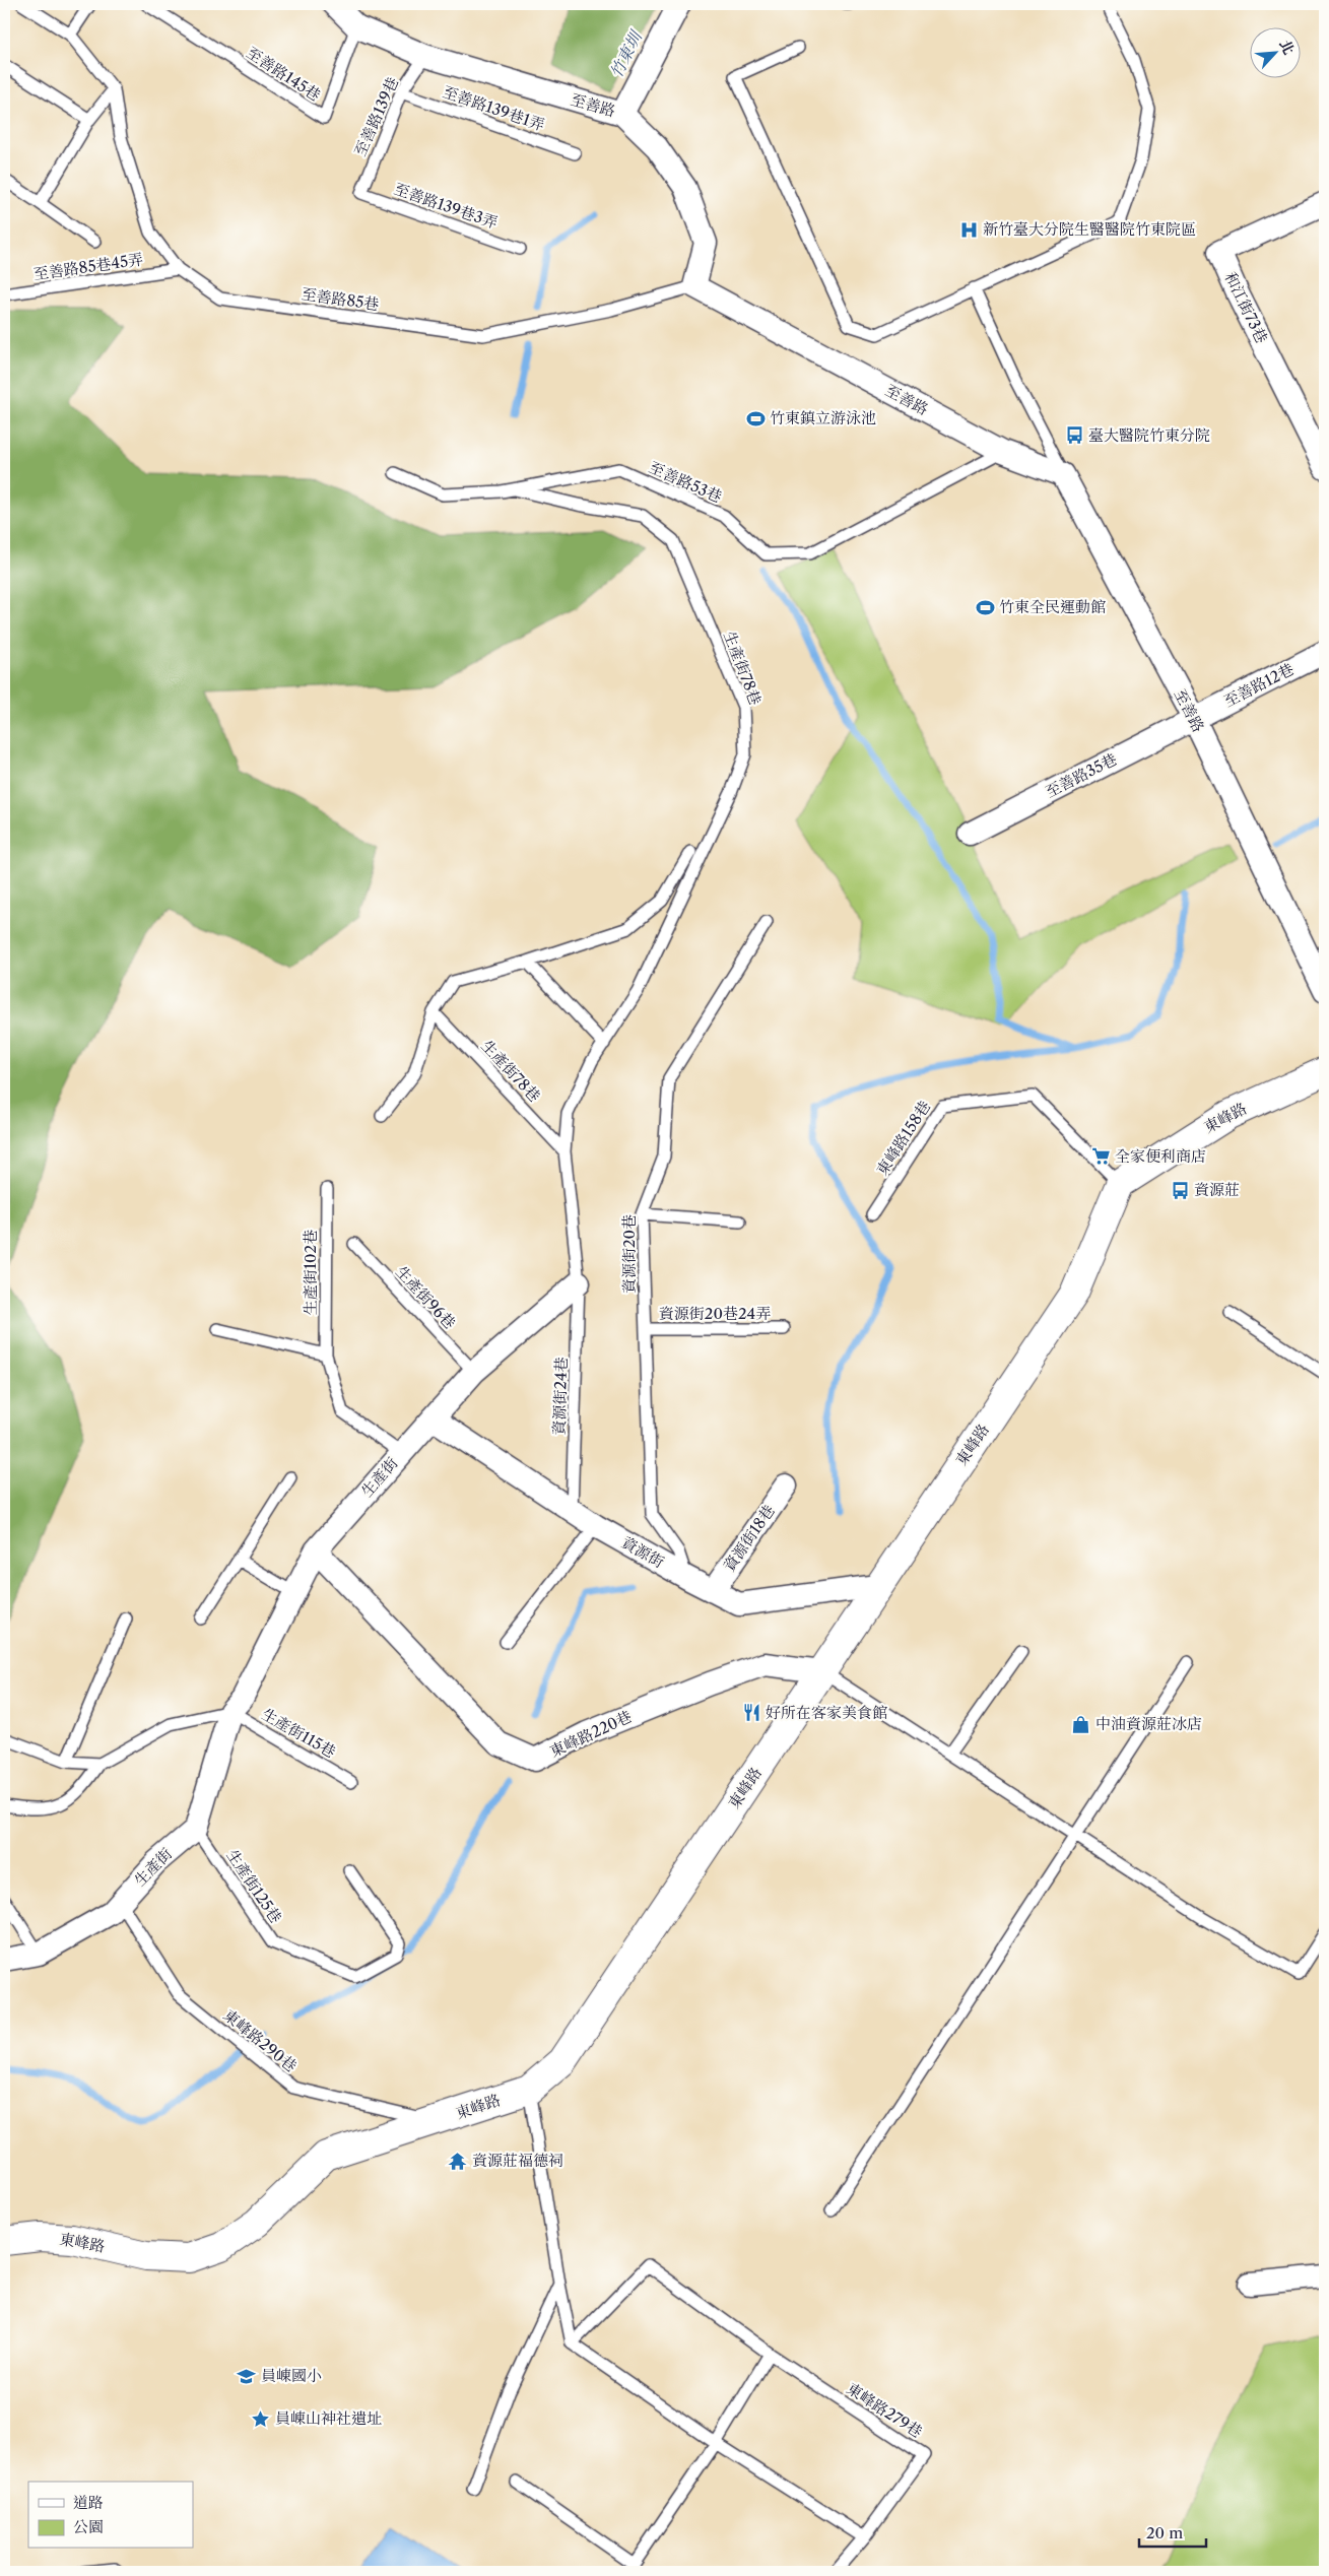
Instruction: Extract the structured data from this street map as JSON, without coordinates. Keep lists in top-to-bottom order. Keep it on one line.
{"streets":{"main road":["東峰路"],"street":["至善路","和江街73巷","至善路12巷","至善路35巷","生產街","資源街18巷","資源街","東峰路220巷"],"lane":["至善路145巷","至善路139巷1弄","至善路139巷","至善路139巷3弄","至善路85巷45弄","至善路85巷","至善路53巷","生產街78巷","東峰路158巷","資源街20巷","生產街102巷","生產街96巷","資源街20巷24弄","資源街24巷","生產街115巷","生產街125巷","東峰路290巷","東峰路279巷"]},"crossings":[["至善路145巷","至善路"],["至善路","至善路139巷"],["至善路","至善路85巷"],["至善路","至善路53巷"],["至善路","至善路12巷"],["至善路","至善路35巷"],["至善路139巷1弄","至善路139巷"],["至善路139巷","至善路139巷3弄"],["至善路85巷45弄","至善路85巷"],["至善路53巷","生產街78巷"],["生產街78巷","資源街24巷"],["生產街78巷","生產街"],["至善路12巷","至善路35巷"],["東峰路","東峰路158巷"],["東峰路","資源街"],["東峰路","東峰路220巷"],["東峰路","東峰路290巷"],["資源街20巷","資源街20巷24弄"],["資源街20巷","資源街"],["生產街102巷","生產街"],["生產街96巷","生產街"],["資源街24巷","生產街"],["資源街24巷","資源街"],["生產街","資源街"],["生產街","生產街115巷"],["生產街","東峰路220巷"],["生產街","生產街125巷"],["生產街","東峰路290巷"],["資源街18巷","資源街"]],"water":["竹東圳"],"places":{"hospital":["新竹臺大分院生醫醫院竹東院區"],"sports":["竹東鎮立游泳池","竹東全民運動館"],"bus stop":["臺大醫院竹東分院","資源莊"],"supermarket":["全家便利商店"],"restaurant":["好所在客家美食館"],"shop":["中油資源莊冰店"],"temple":["資源莊福德祠"],"school or university":["員崠國小"],"place":["員崠山神社遺址"]},"legend":["道路","公園"],"scale_bar":"20 m","north":"top right"}
